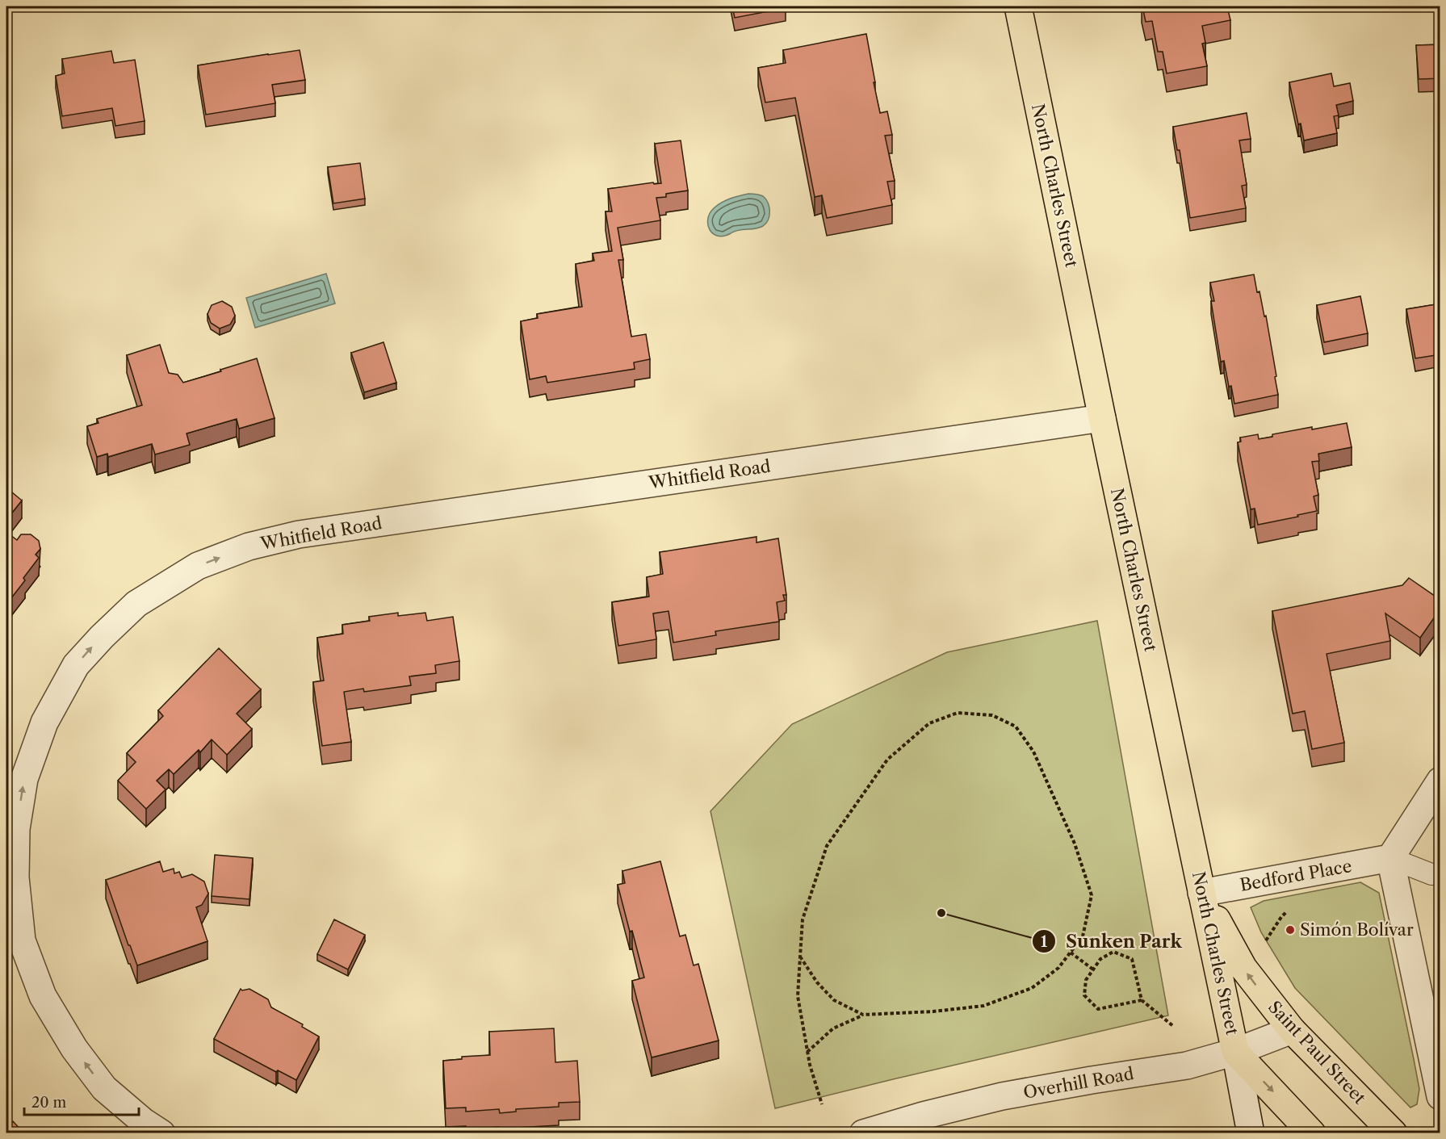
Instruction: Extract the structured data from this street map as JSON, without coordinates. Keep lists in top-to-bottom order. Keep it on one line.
{"streets":{"main road":["North Charles Street","Saint Paul Street"],"street":["Whitfield Road","Bedford Place","Overhill Road"]},"crossings":[["North Charles Street","Whitfield Road"],["North Charles Street","Bedford Place"],["North Charles Street","Saint Paul Street"],["North Charles Street","Overhill Road"],["Bedford Place","Saint Paul Street"],["Saint Paul Street","Overhill Road"]],"one_way":["Saint Paul Street"],"places":["Sunken Park","Simón Bolívar"],"scale_bar":"20 m"}
